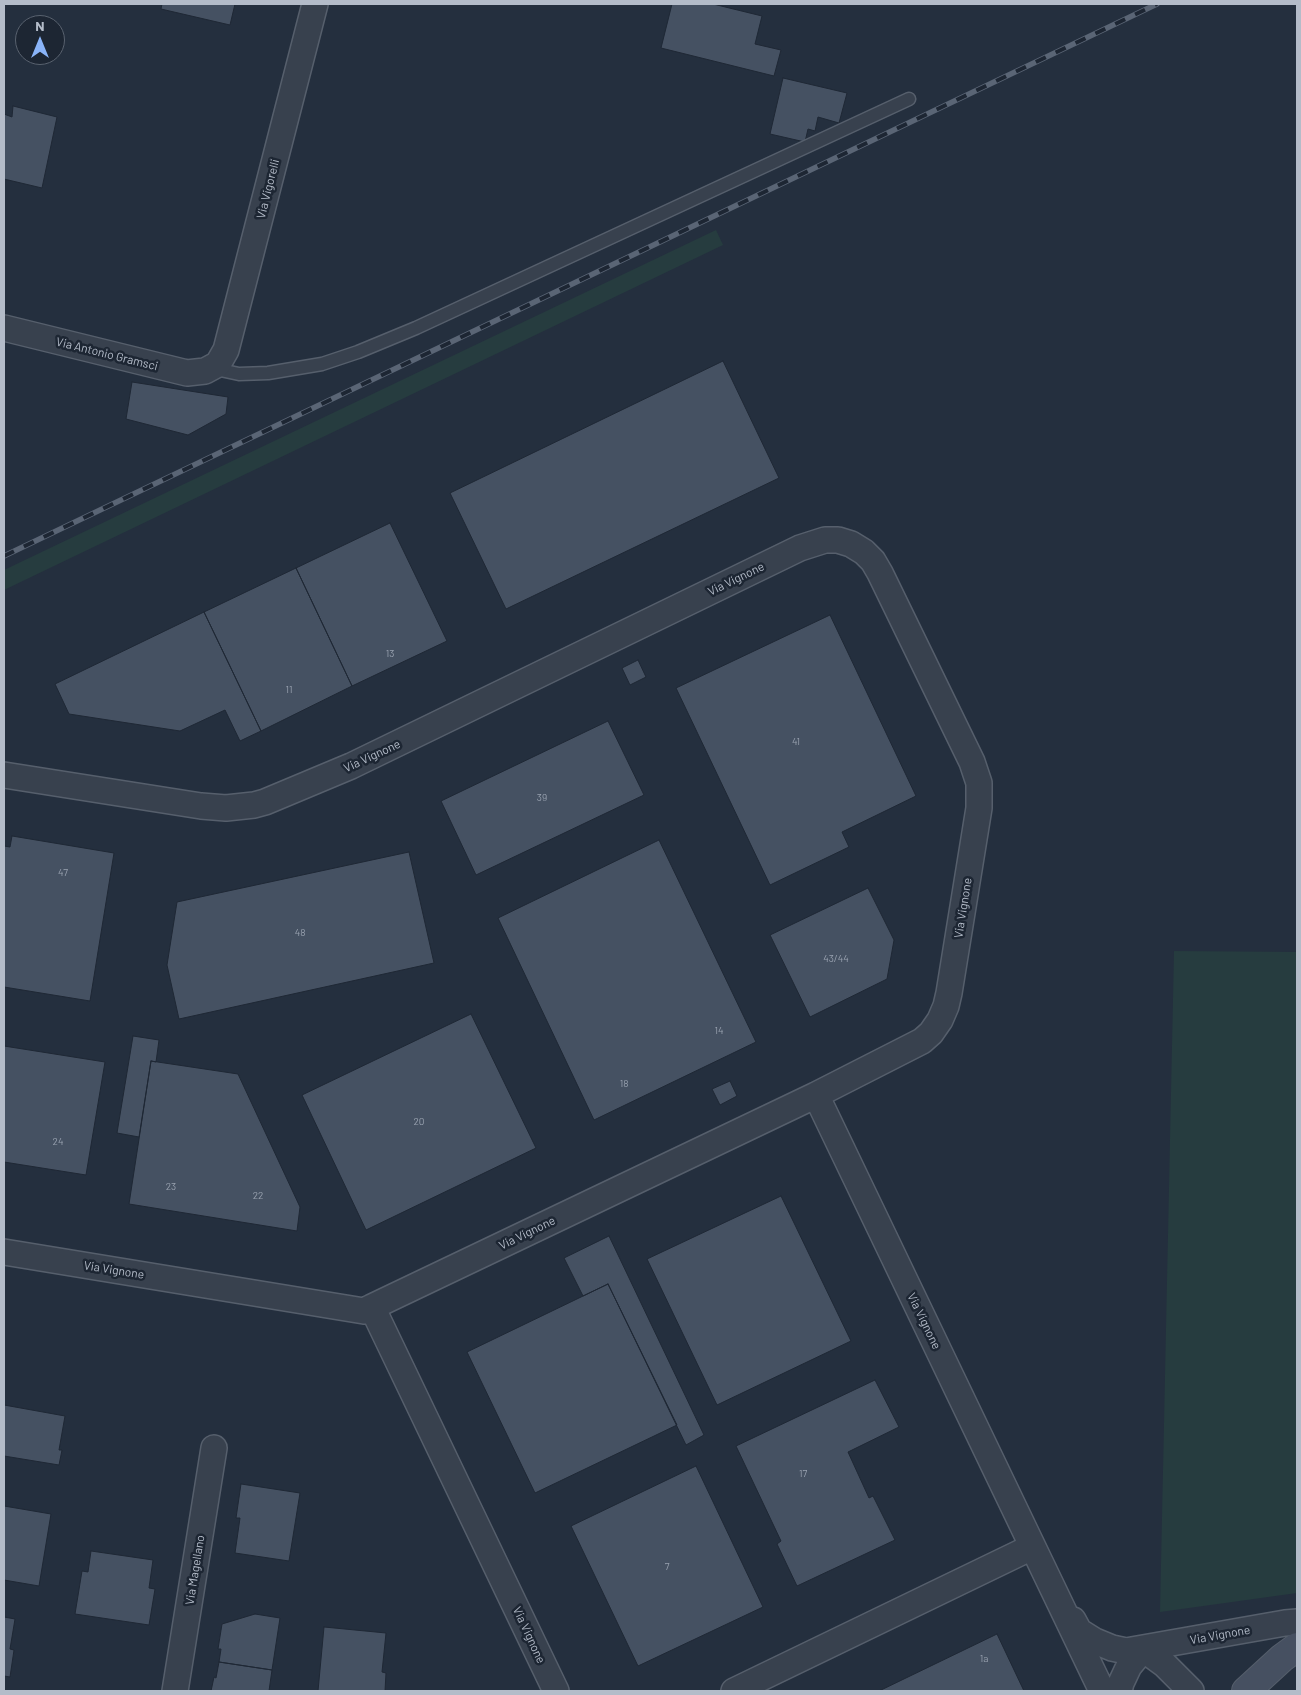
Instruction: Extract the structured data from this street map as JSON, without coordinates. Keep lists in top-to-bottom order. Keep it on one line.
{"streets":{"street":["Via Vigorelli","Via Antonio Gramsci","Via Vignone","Via Magellano"]},"crossings":[["Via Vigorelli","Via Antonio Gramsci"]],"house_numbers":["13","11","41","39","47","48","43/44","14","18","20","24","23","22","17","7","1a"],"north":"top"}
